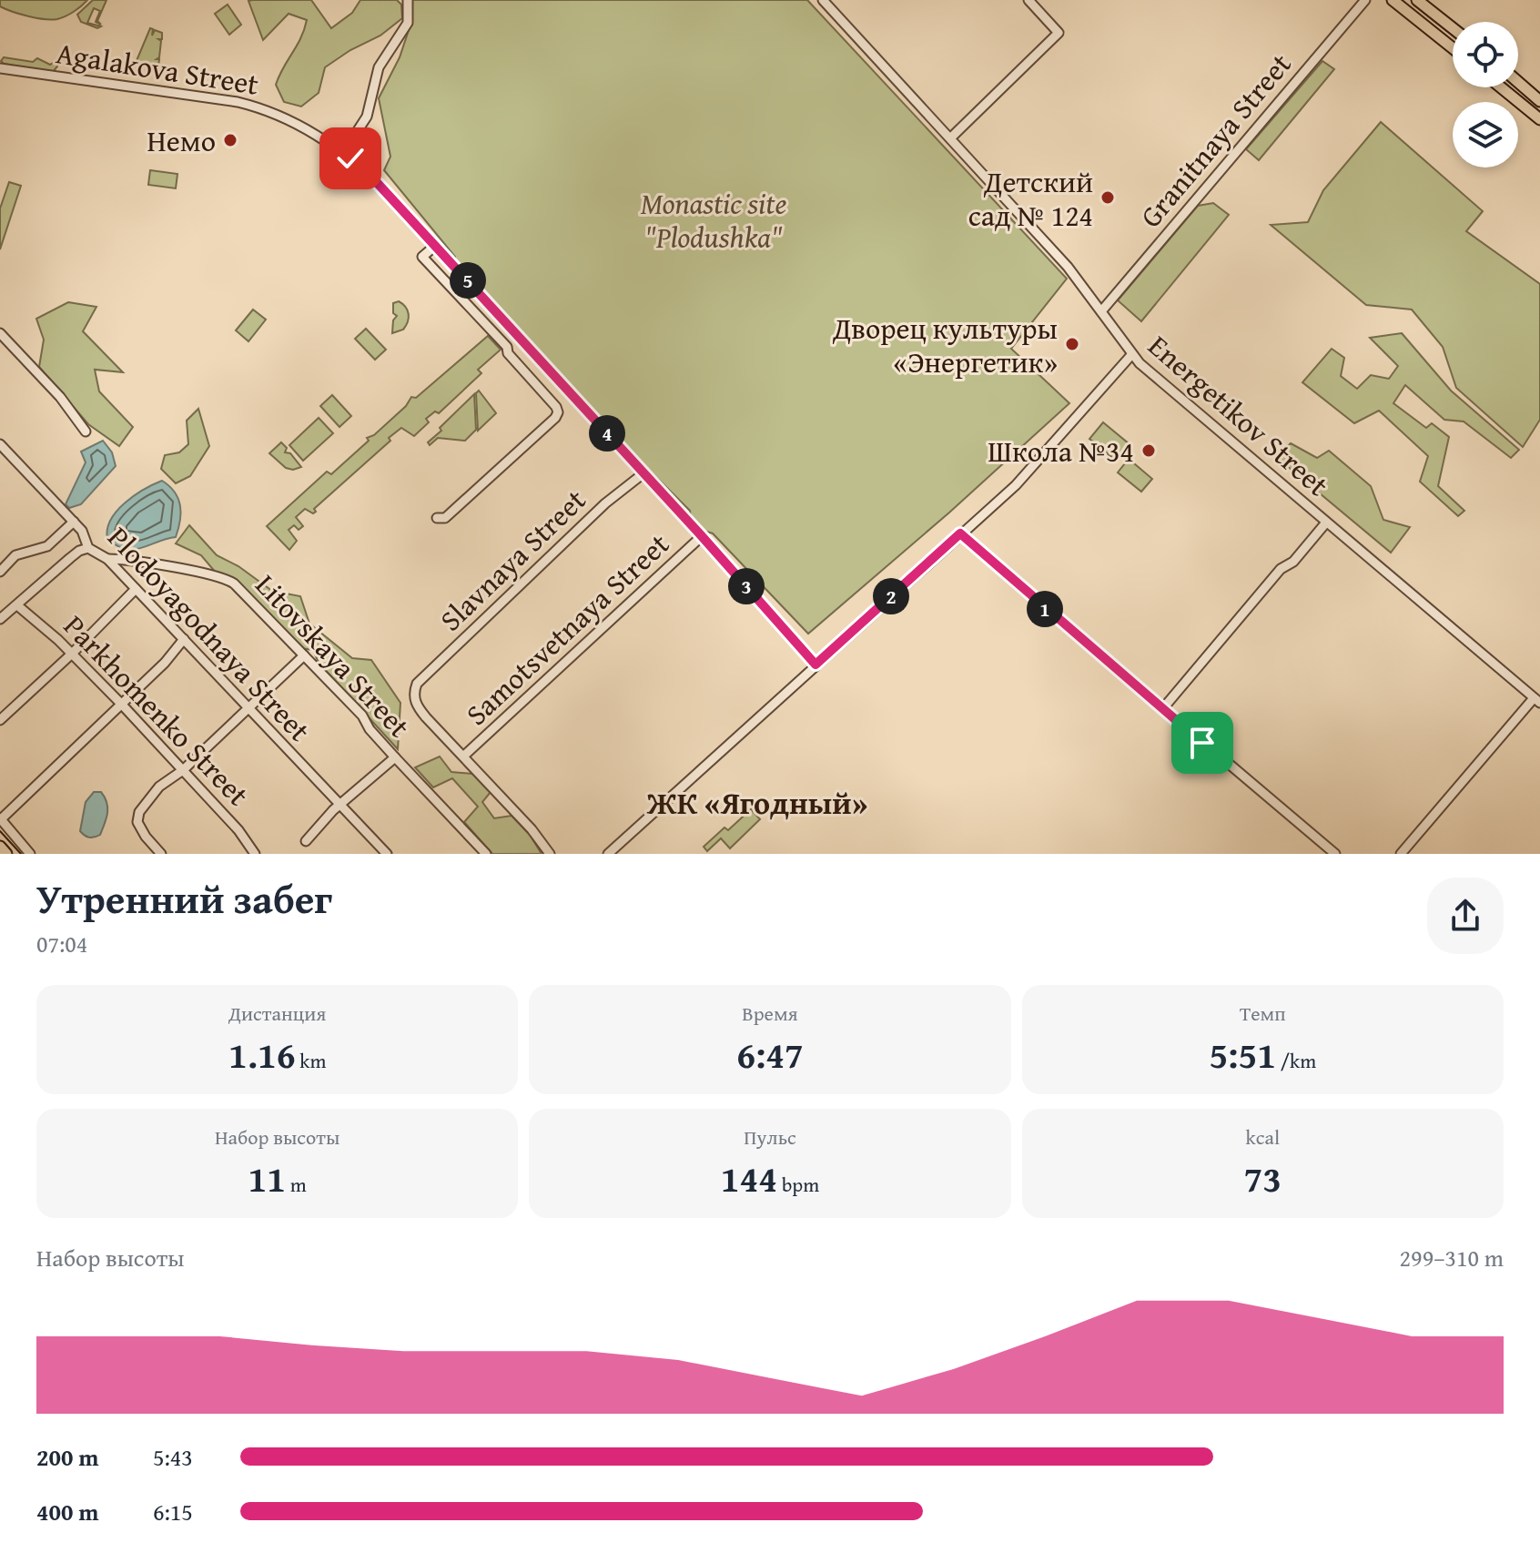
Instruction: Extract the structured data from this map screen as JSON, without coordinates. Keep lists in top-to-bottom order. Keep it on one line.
{"streets":{"street":["Agalakova Street","Granitnaya Street","Energetikov Street","Slavnaya Street","Samotsvetnaya Street","Plodoyagodnaya Street","Litovskaya Street","Parkhomenko Street"]},"crossings":[["Agalakova Street","Slavnaya Street"],["Agalakova Street","Samotsvetnaya Street"],["Granitnaya Street","Energetikov Street"],["Slavnaya Street","Samotsvetnaya Street"],["Plodoyagodnaya Street","Litovskaya Street"]],"districts":["ЖК «Ягодный»"],"parks":["Monastic site \"Plodushka\""],"places":["Немо","Детский сад № 124","Дворец культуры «Энергетик»","Школа №34"],"page":{"pins":["5","4","3","2","1"],"heading":["Утренний забег","07:04"],"stats":[["Дистанция","1.16 km"],["Время","6:47"],["Темп","5:51 /km"],["Набор высоты","11 m"],["Пульс","144 bpm"],["kcal","73"]],"chart":["Набор высоты","299–310 m"],"list":[{"name":"200 m","note":"5:43"},{"name":"400 m","note":"6:15"}]}}
